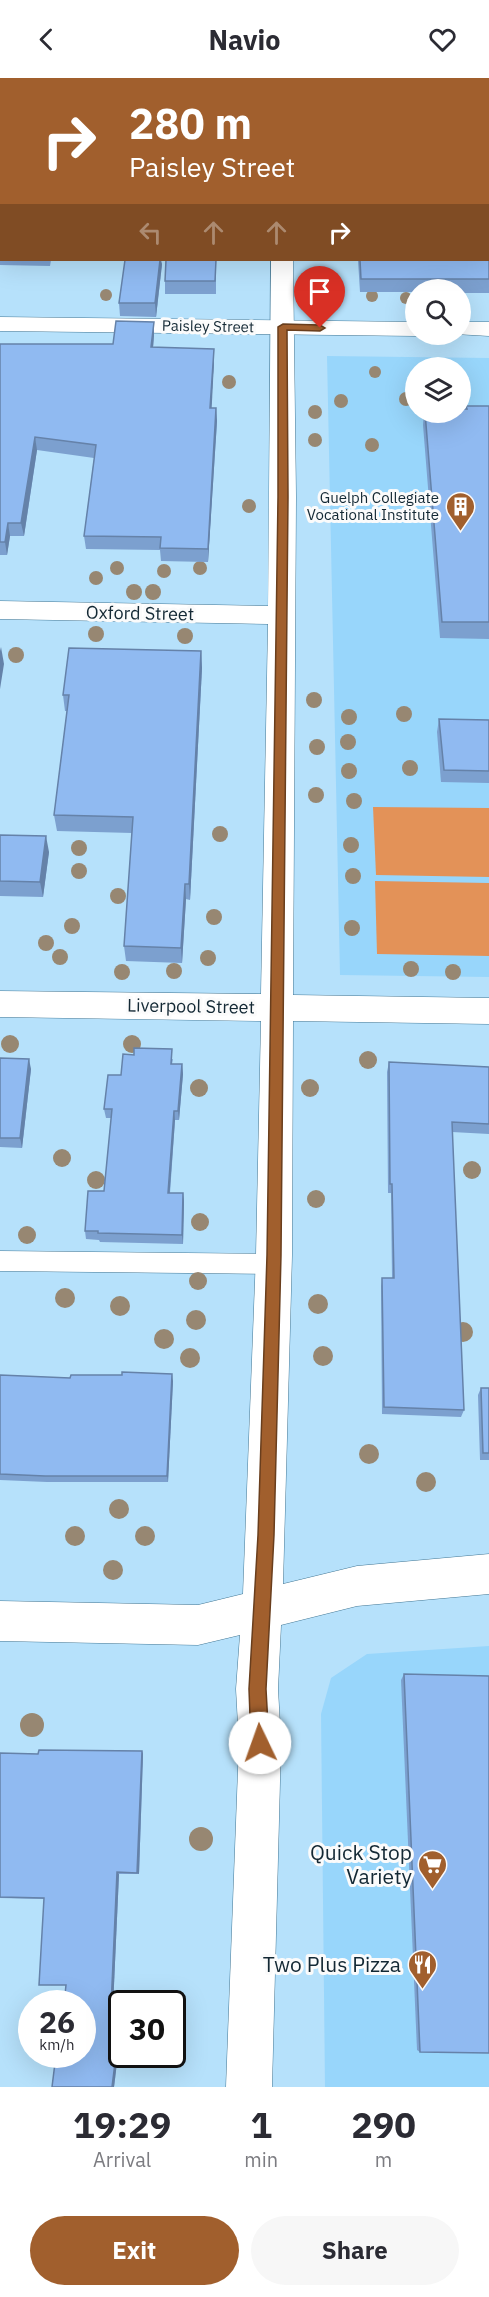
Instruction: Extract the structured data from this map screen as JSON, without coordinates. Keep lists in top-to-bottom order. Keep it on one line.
{"streets":{"street":["Paisley Street","Oxford Street","Liverpool Street"]},"places":{"building":["Guelph Collegiate Vocational Institute"],"supermarket":["Quick Stop Variety"],"restaurant":["Two Plus Pizza"]},"page":{"header":"Navio","turn":["280 m","Paisley Street"],"speed":"26 km/h","limit":"30","eta":["19:29","Arrival","1","min","290","m"],"buttons":["Exit","Share"]}}
